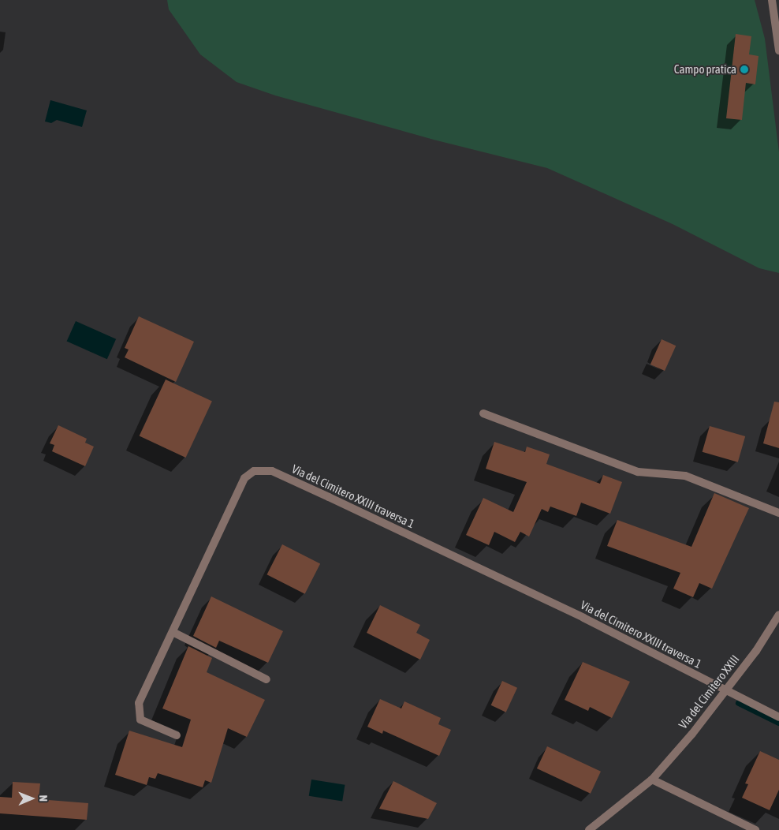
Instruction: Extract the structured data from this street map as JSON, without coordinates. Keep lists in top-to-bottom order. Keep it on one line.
{"streets":{"street":["Via del Cimitero XXIII traversa 1","Via del Cimitero XXIII"]},"crossings":[["Via del Cimitero XXIII traversa 1","Via del Cimitero XXIII"]],"places":["Campo pratica"],"north":"right"}
